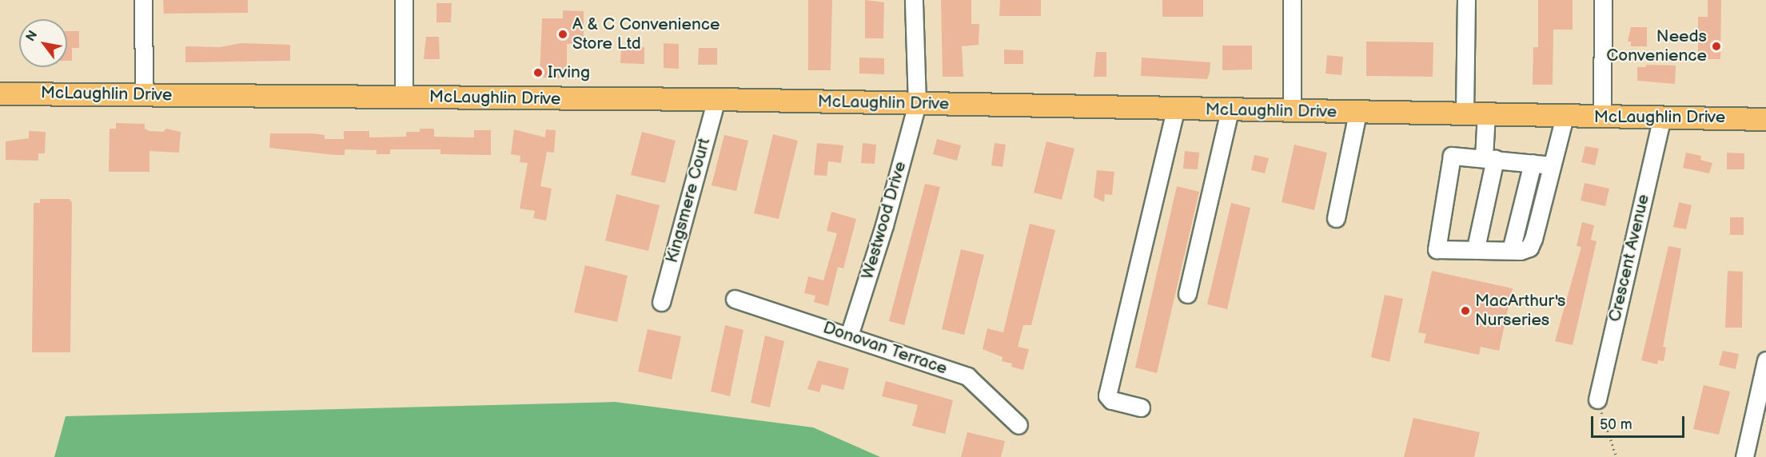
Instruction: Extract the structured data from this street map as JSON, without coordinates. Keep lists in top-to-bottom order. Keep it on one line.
{"streets":{"main road":["McLaughlin Drive"],"street":["Kingsmere Court","Westwood Drive","Crescent Avenue","Donovan Terrace"]},"crossings":[["McLaughlin Drive","Kingsmere Court"],["McLaughlin Drive","Westwood Drive"],["McLaughlin Drive","Crescent Avenue"],["Westwood Drive","Donovan Terrace"]],"places":["A & C Convenience Store Ltd","Needs Convenience","Irving","MacArthur's Nurseries"],"scale_bar":"50 m","north":"top left"}
